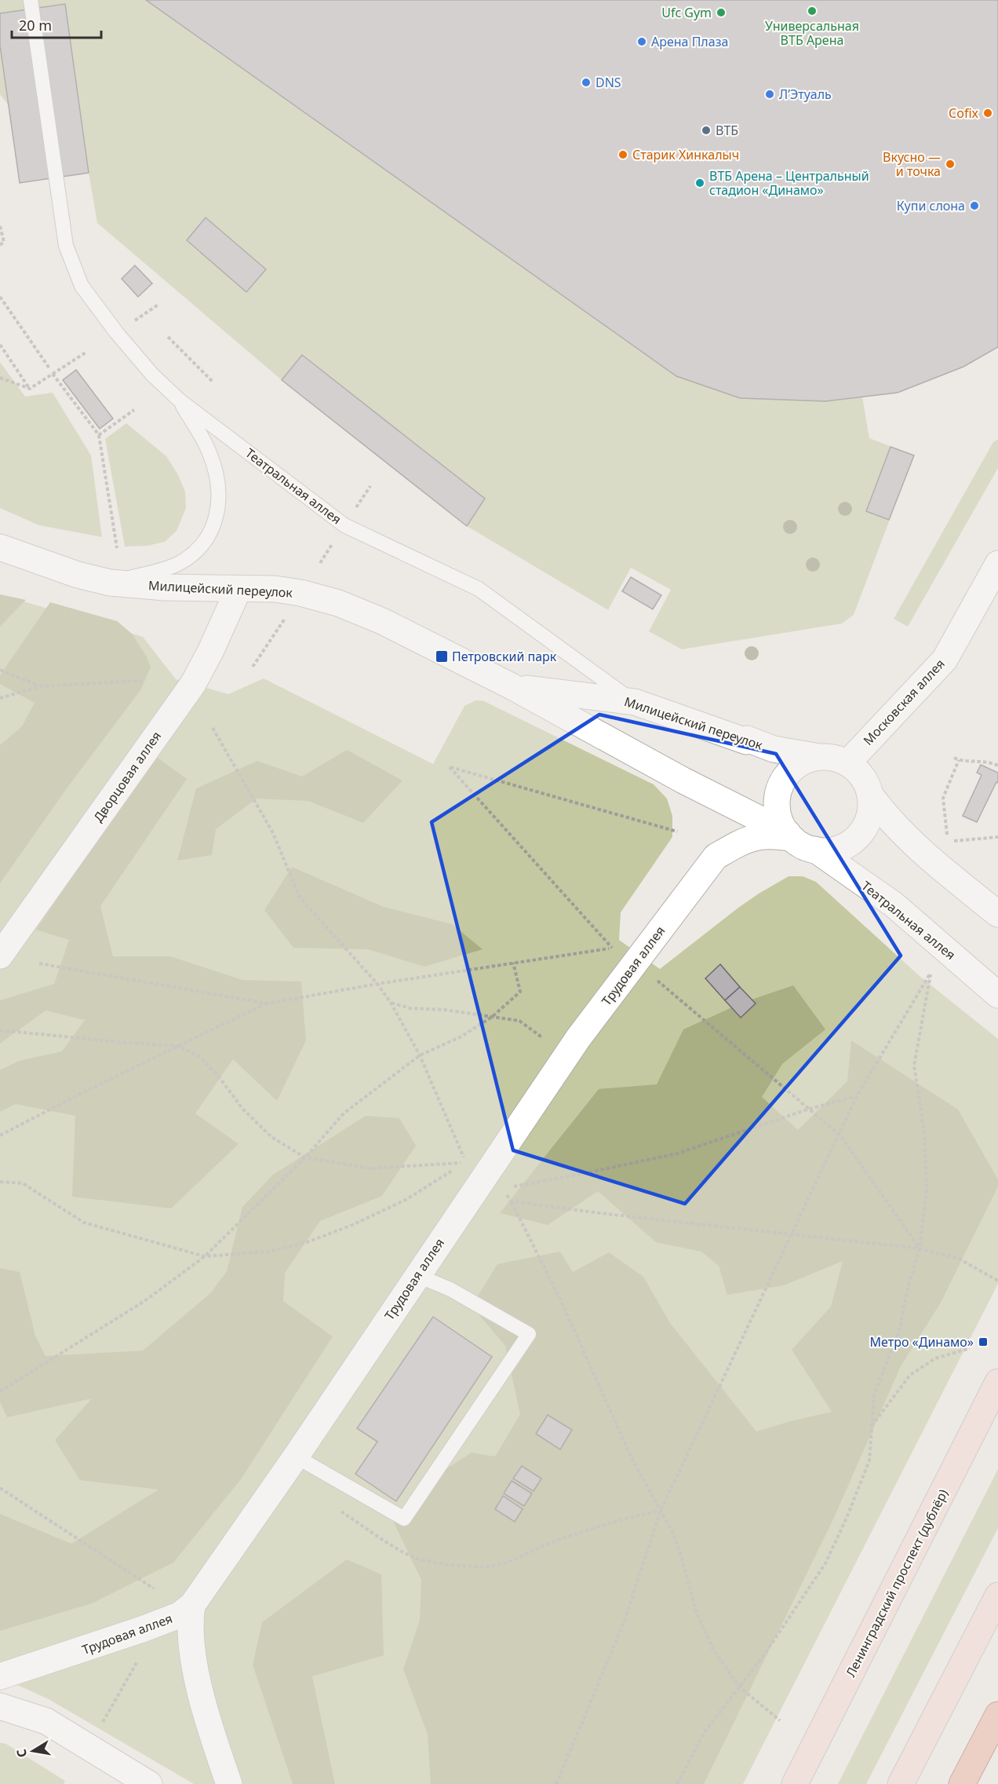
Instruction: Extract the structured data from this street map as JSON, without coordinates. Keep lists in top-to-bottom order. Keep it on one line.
{"streets":{"main road":["Ленинградский проспект (дублёр)"],"street":["Театральная аллея","Милицейский переулок","Московская аллея","Дворцовая аллея","Трудовая аллея"]},"crossings":[["Театральная аллея","Милицейский переулок"],["Театральная аллея","Московская аллея"],["Театральная аллея","Трудовая аллея"],["Милицейский переулок","Московская аллея"],["Милицейский переулок","Дворцовая аллея"],["Милицейский переулок","Трудовая аллея"],["Московская аллея","Трудовая аллея"]],"places":{"other":["Универсальная ВТБ Арена","Ufc Gym","Арена Плаза","DNS","Л’Этуаль","Cofix","ВТБ","Старик Хинкалыч","Вкусно — и точка","ВТБ Арена – Центральный стадион «Динамо»","Купи слона"],"transit":["Петровский парк","Метро «Динамо»"]},"scale_bar":"20 m","north":"left"}
